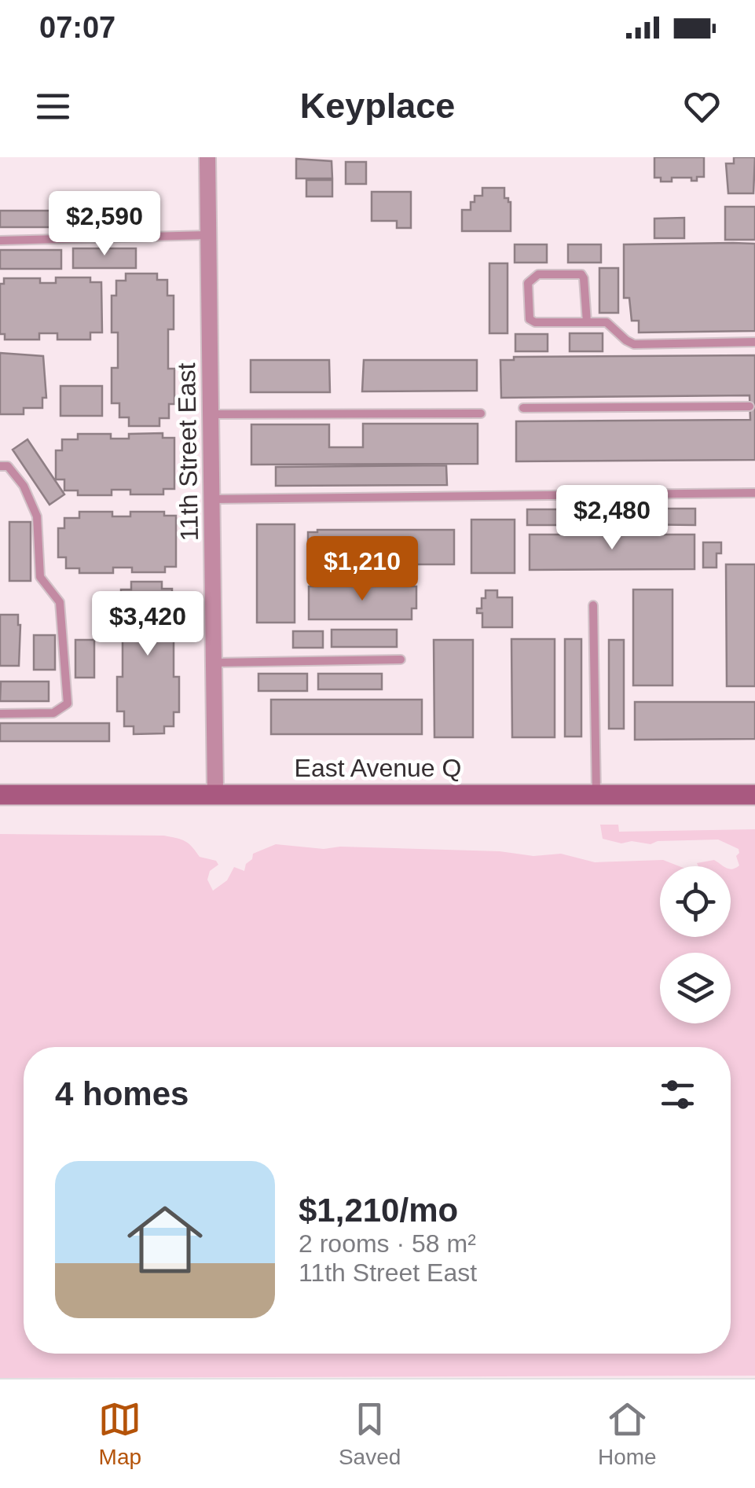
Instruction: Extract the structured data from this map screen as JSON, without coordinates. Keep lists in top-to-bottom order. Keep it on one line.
{"streets":{"main road":["East Avenue Q"],"street":["11th Street East"]},"crossings":[["11th Street East","East Avenue Q"]],"page":{"status":"07:07","header":"Keyplace","price":["$2,590","$2,480","$1,210","$3,420"],"heading":"4 homes","list":[{"name":"$1,210/mo","note":"2 rooms · 58 m² · 11th Street East"}],"tabs":["Map","Saved","Home"]}}
